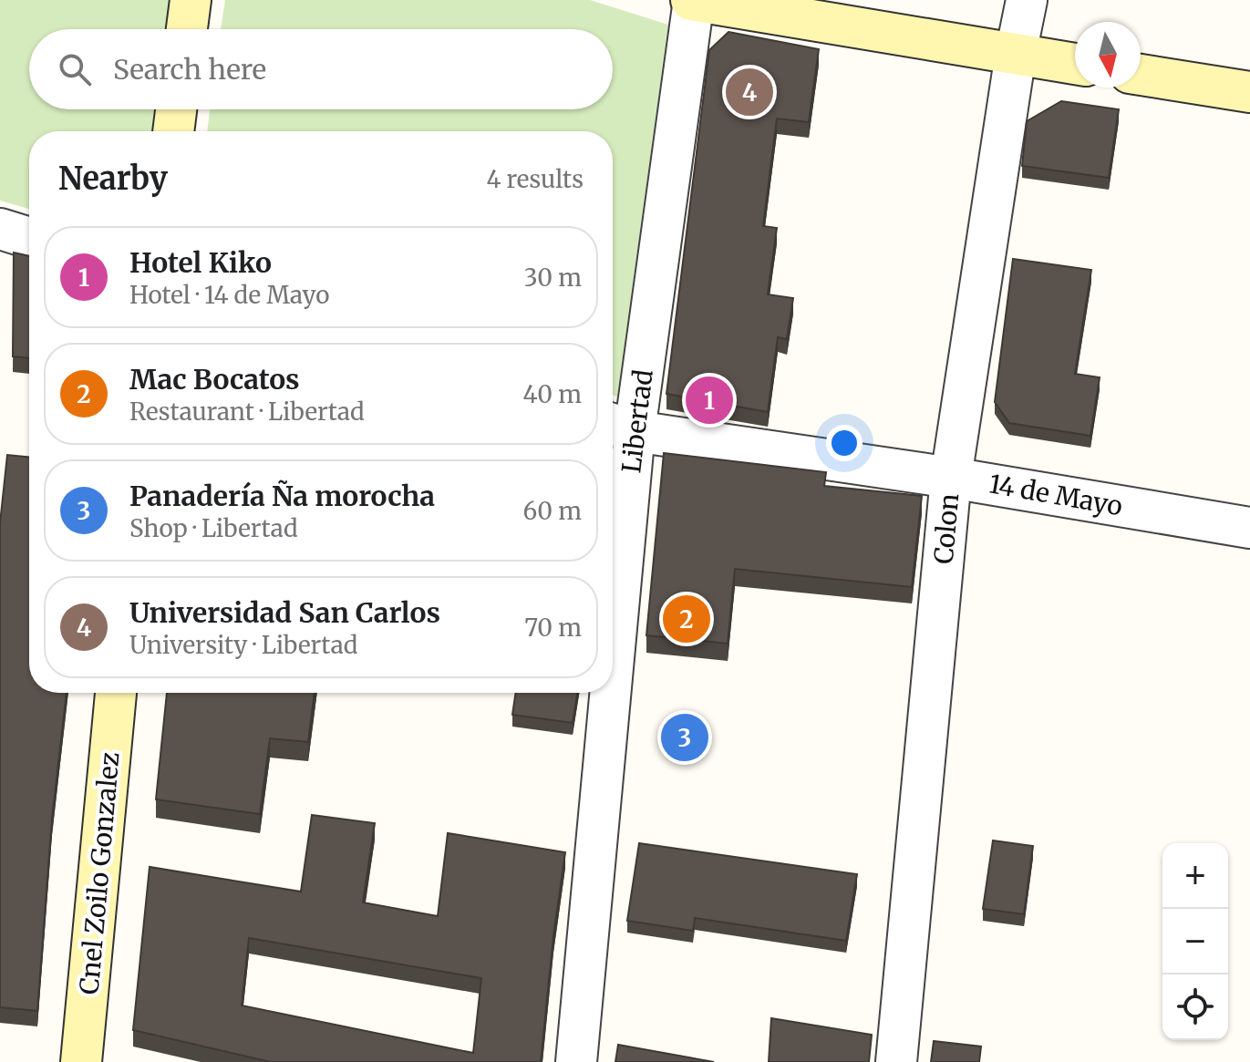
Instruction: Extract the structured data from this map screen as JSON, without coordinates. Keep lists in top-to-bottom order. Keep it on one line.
{"streets":{"street":["Libertad","14 de Mayo","Colon","Cnel Zoilo Gonzalez"]},"crossings":[["Libertad","14 de Mayo"],["14 de Mayo","Colon"]],"north":"bottom","page":{"search":"Search here","pins":["4","1","2","3"],"heading":["Nearby","4 results"],"list":[{"mark":"1","name":"Hotel Kiko","note":"Hotel · 14 de Mayo","value":"30 m"},{"mark":"2","name":"Mac Bocatos","note":"Restaurant · Libertad","value":"40 m"},{"mark":"3","name":"Panadería Ña morocha","note":"Shop · Libertad","value":"60 m"},{"mark":"4","name":"Universidad San Carlos","note":"University · Libertad","value":"70 m"}],"map_buttons":["+","−"]}}
